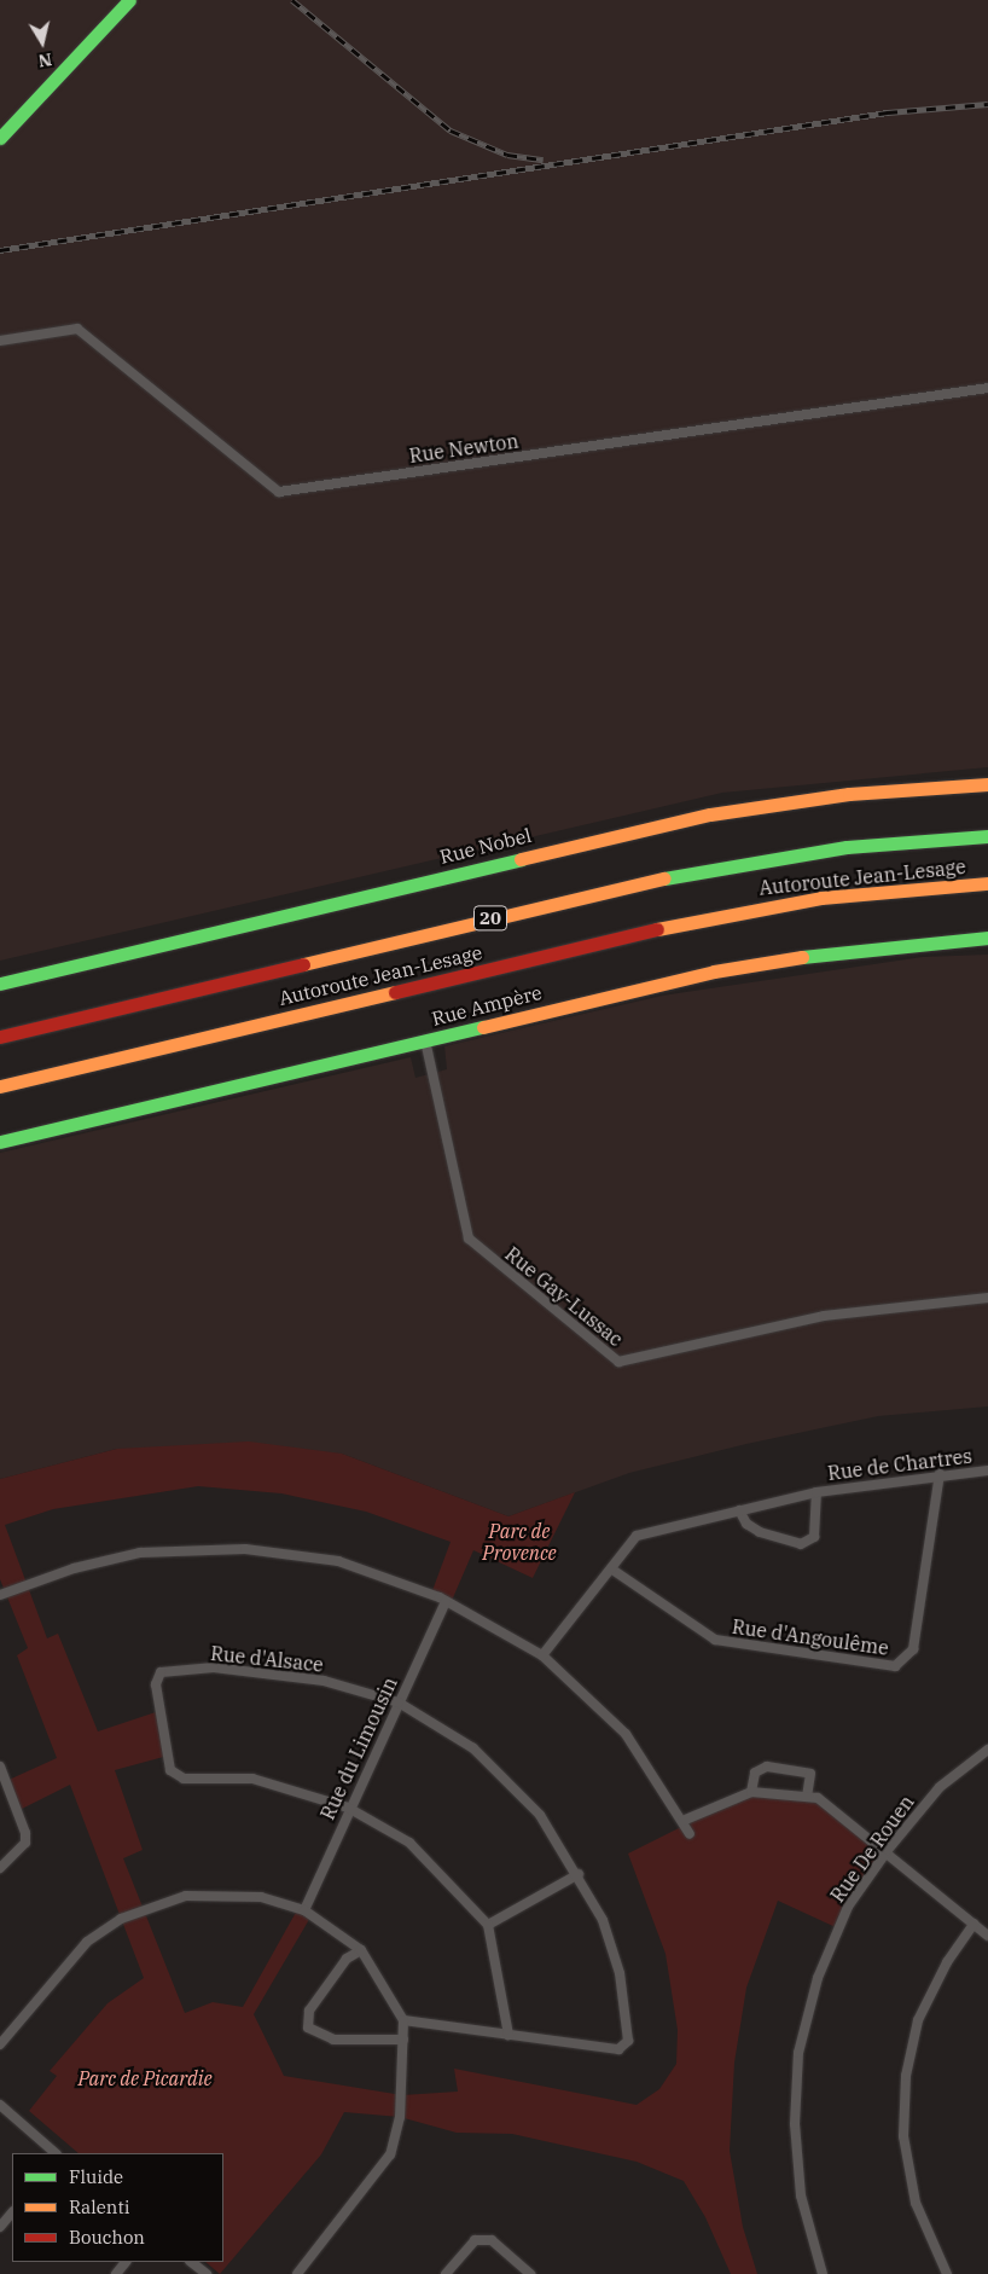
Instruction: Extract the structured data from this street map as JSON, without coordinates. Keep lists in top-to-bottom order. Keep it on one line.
{"streets":{"main road":["Rue Nobel","Autoroute Jean-Lesage","20","Rue Ampère"],"street":["Rue Newton","Rue Gay-Lussac","Rue de Chartres","Rue d'Angoulême","Rue d'Alsace","Rue du Limousin","Rue De Rouen"]},"crossings":[["Rue Ampère","Rue Gay-Lussac"],["Rue de Chartres","Rue d'Angoulême"],["Rue d'Alsace","Rue du Limousin"]],"parks":["Parc de Provence","Parc de Picardie"],"legend":["Fluide","Ralenti","Bouchon"],"north":"bottom"}
